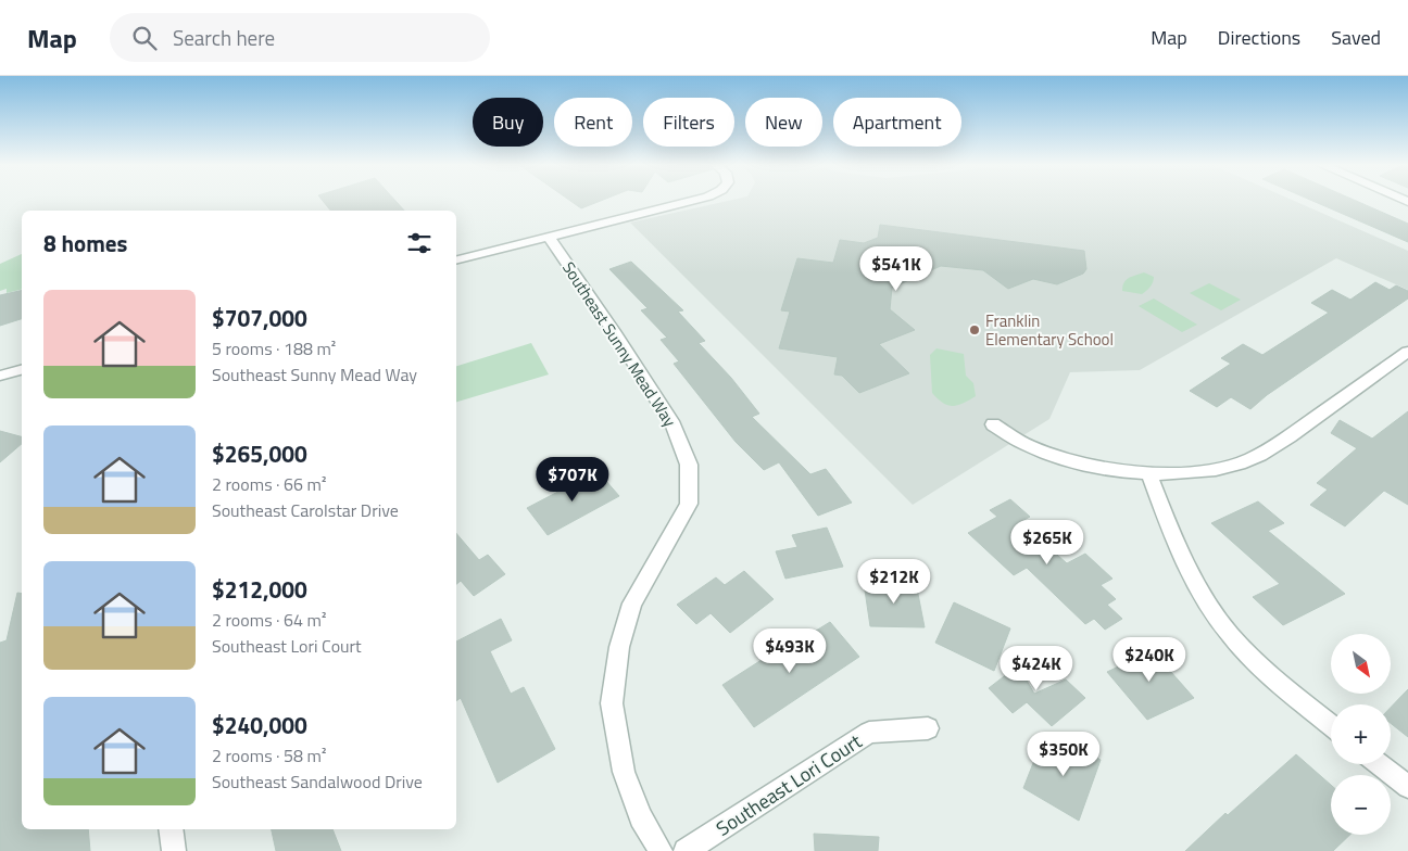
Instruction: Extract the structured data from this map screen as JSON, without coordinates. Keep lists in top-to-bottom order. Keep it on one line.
{"streets":{"street":["Southeast Sunny Mead Way","Southeast Lori Court"]},"places":["Franklin Elementary School"],"north":"bottom right","page":{"header":"Map","search":"Search here","nav":["Map","Directions","Saved"],"chip":["Buy","Rent","Filters","New","Apartment"],"heading":"8 homes","price":["$541K","$707K","$265K","$212K","$493K","$240K","$424K","$350K"],"list":[{"name":"$707,000","note":"5 rooms · 188 m² · Southeast Sunny Mead Way"},{"name":"$265,000","note":"2 rooms · 66 m² · Southeast Carolstar Drive"},{"name":"$212,000","note":"2 rooms · 64 m² · Southeast Lori Court"},{"name":"$240,000","note":"2 rooms · 58 m² · Southeast Sandalwood Drive"}],"map_buttons":["+","−"]}}
